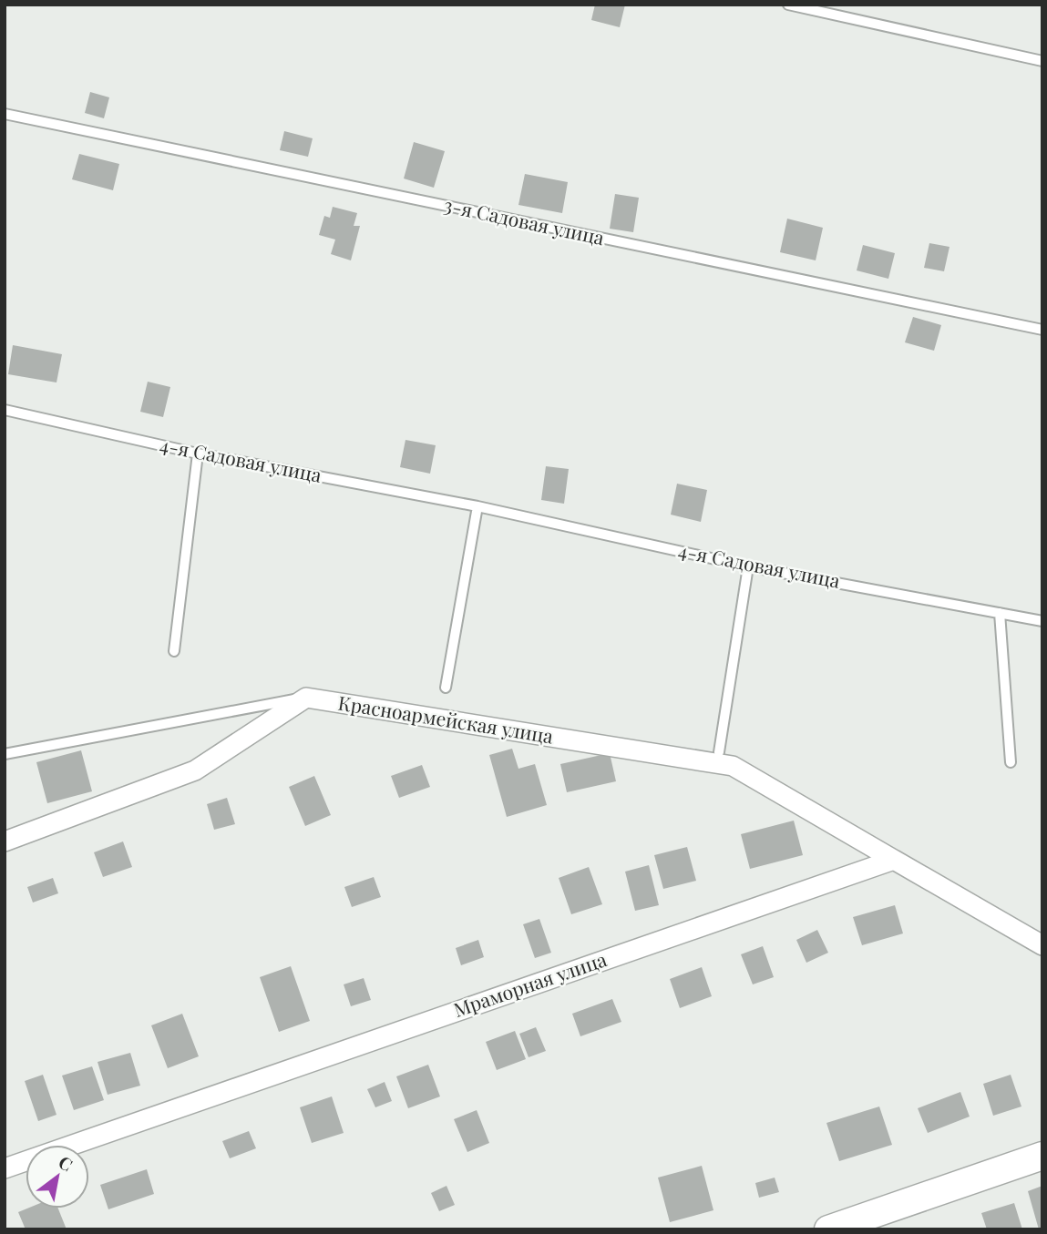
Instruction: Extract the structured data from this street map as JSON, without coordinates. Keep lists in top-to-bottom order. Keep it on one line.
{"streets":{"street":["Красноармейская улица","Мраморная улица"],"lane":["3-я Садовая улица","4-я Садовая улица"]},"crossings":[["Красноармейская улица","Мраморная улица"]],"north":"top right"}
